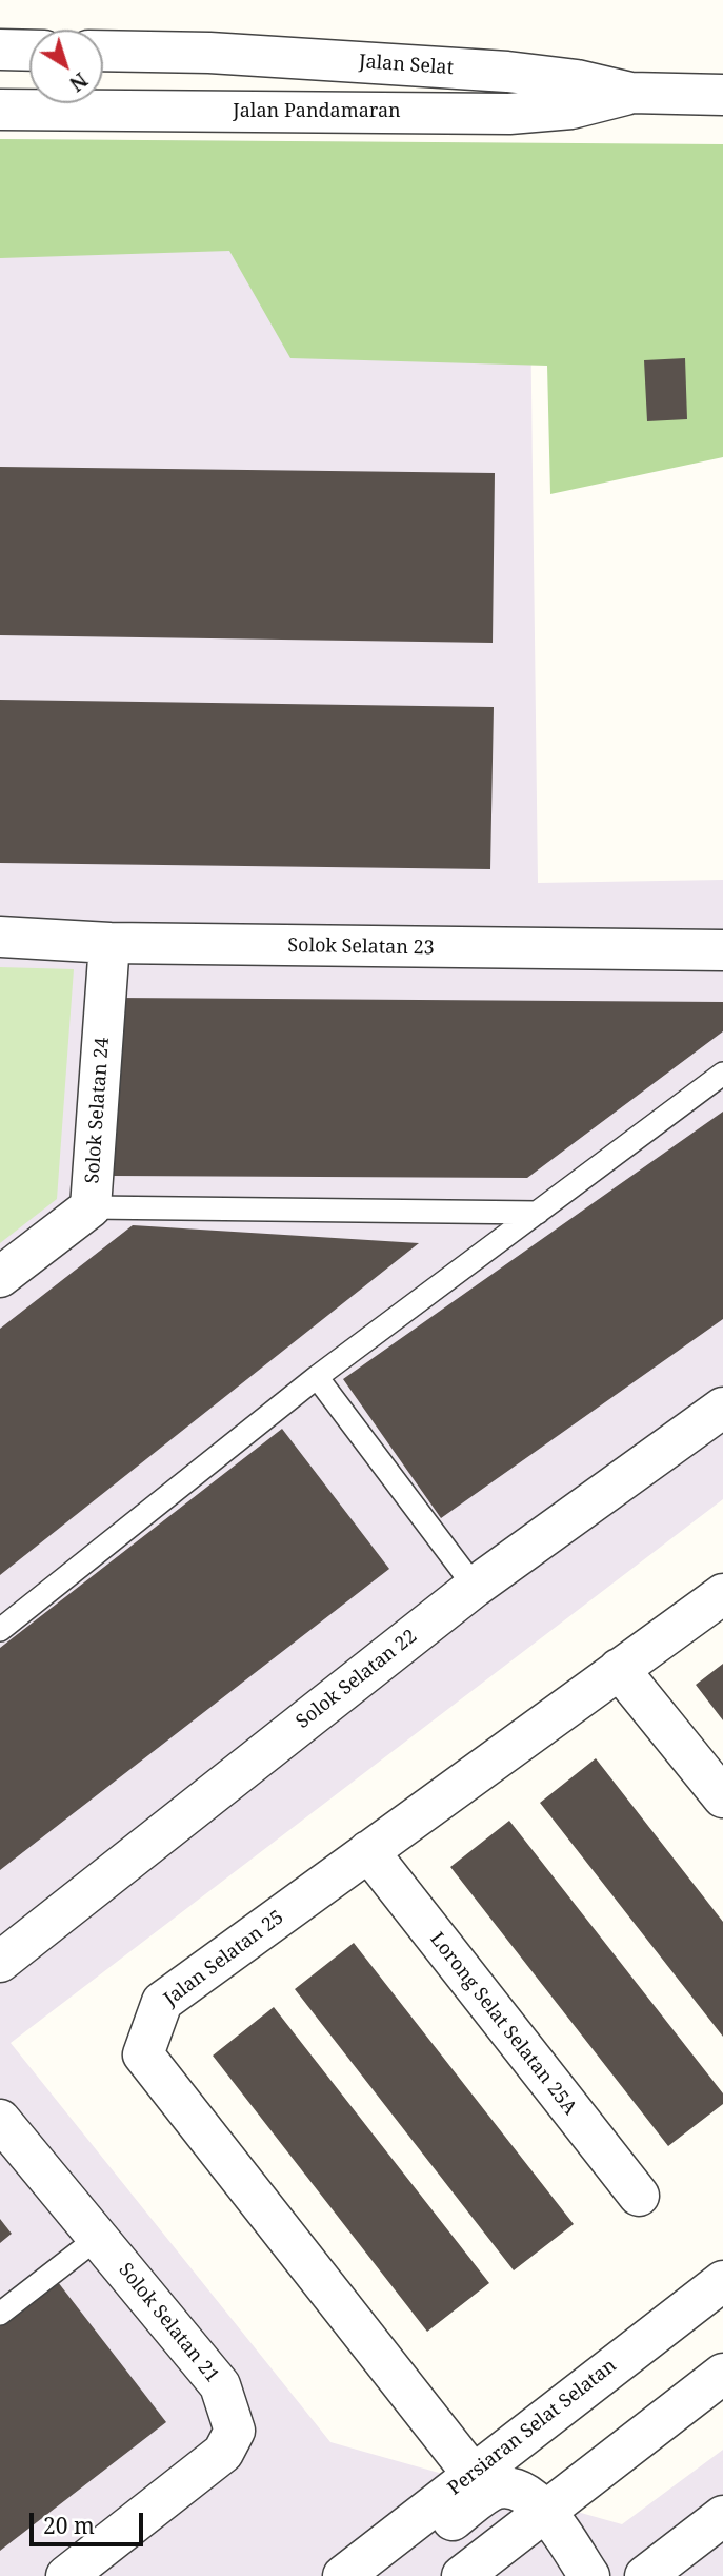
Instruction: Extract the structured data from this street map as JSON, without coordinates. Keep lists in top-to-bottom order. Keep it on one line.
{"streets":{"street":["Jalan Selat","Jalan Pandamaran","Solok Selatan 23","Solok Selatan 24","Solok Selatan 22","Jalan Selatan 25","Lorong Selat Selatan 25A","Solok Selatan 21","Persiaran Selat Selatan"]},"crossings":[["Jalan Selat","Jalan Pandamaran"],["Solok Selatan 23","Solok Selatan 24"],["Jalan Selatan 25","Lorong Selat Selatan 25A"],["Jalan Selatan 25","Persiaran Selat Selatan"]],"scale_bar":"20 m","north":"bottom right"}
